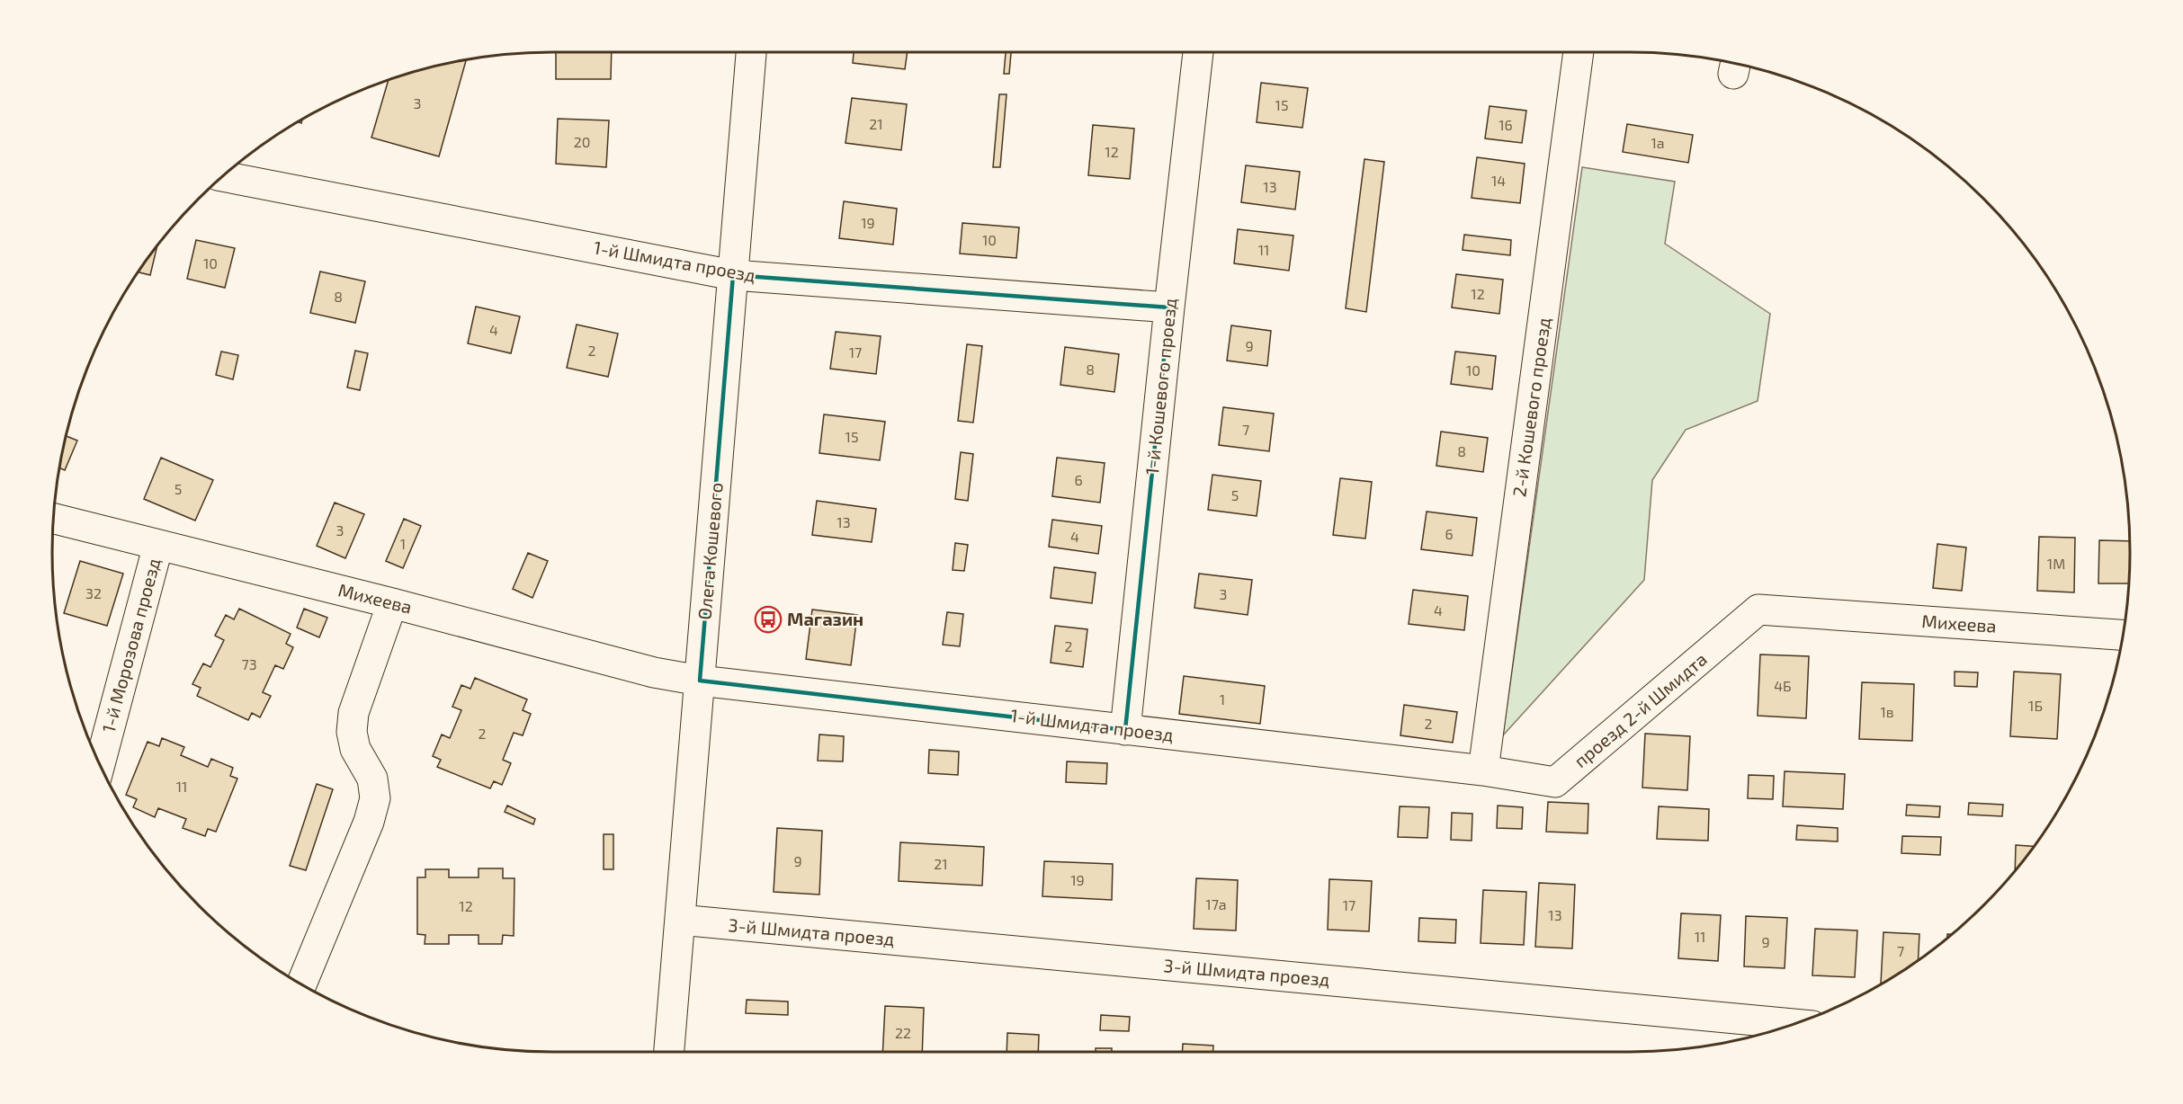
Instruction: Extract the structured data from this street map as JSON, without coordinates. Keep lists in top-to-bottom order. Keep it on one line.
{"streets":{"street":["1-й Шмидта проезд","1-й Кошевого проезд","2-й Кошевого проезд","Олега Кошевого","Михеева","1-й Морозова проезд","проезд 2-й Шмидта","3-й Шмидта проезд"]},"crossings":[["1-й Шмидта проезд","1-й Кошевого проезд"],["1-й Шмидта проезд","2-й Кошевого проезд"],["1-й Шмидта проезд","Олега Кошевого"],["1-й Шмидта проезд","Михеева"],["1-й Шмидта проезд","проезд 2-й Шмидта"],["2-й Кошевого проезд","проезд 2-й Шмидта"],["Олега Кошевого","Михеева"],["Олега Кошевого","3-й Шмидта проезд"],["Михеева","1-й Морозова проезд"],["Михеева","проезд 2-й Шмидта"]],"places":{"bus stop":["Магазин"]},"house_numbers":["3","15","21","16","20","1а","12","14","13","19","10","11","10","12","8","4","9","2","17","8","10","7","15","8","6","5","5","13","3","6","4","1","1М","32","3","4","2","73","4Б","1","1Б","1в","2","2","11","9","21","19","17а","17","12","13","11","9","7","22"]}
